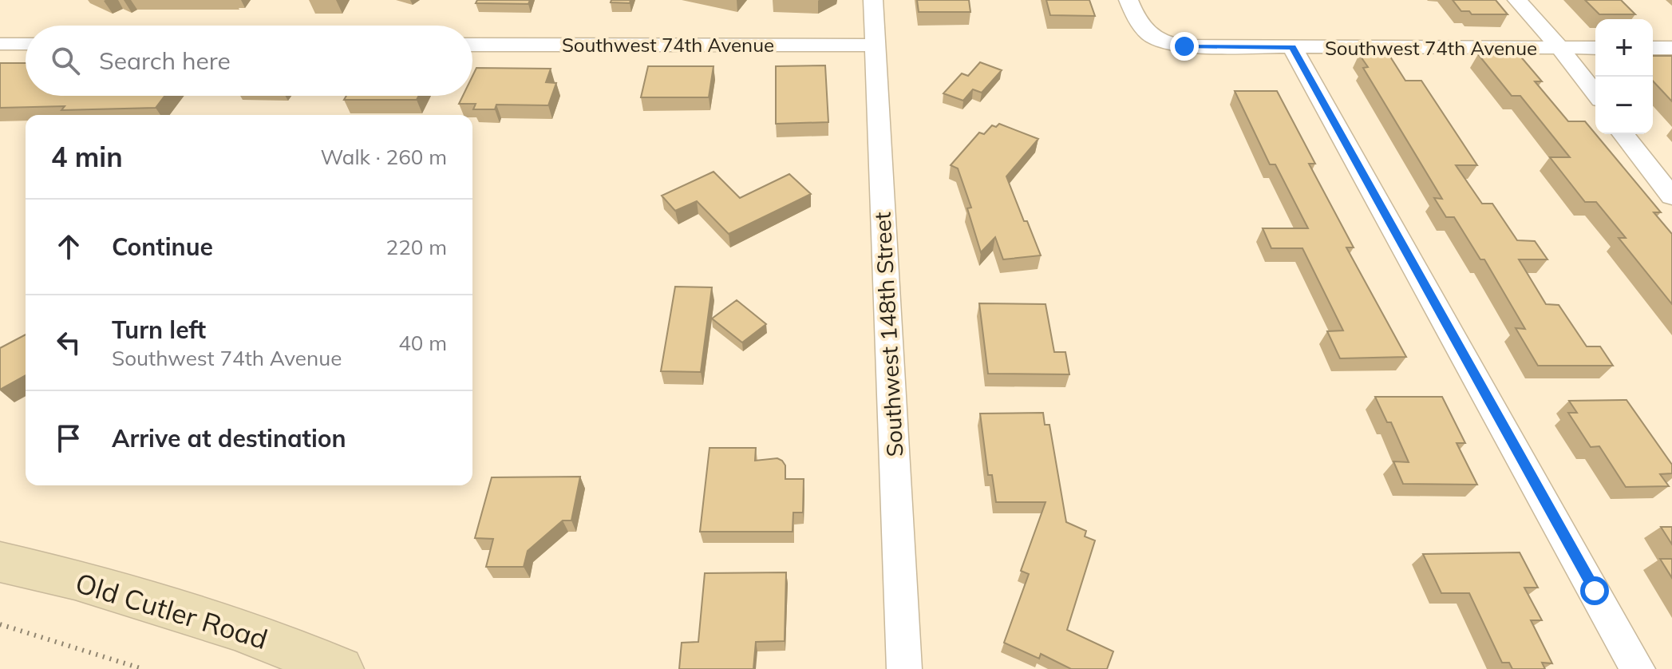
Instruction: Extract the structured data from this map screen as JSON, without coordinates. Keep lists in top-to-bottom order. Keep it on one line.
{"streets":{"main road":["Old Cutler Road"],"street":["Southwest 74th Avenue","Southwest 148th Street"]},"crossings":[["Southwest 74th Avenue","Southwest 148th Street"]],"page":{"map_buttons":["+","−"],"search":"Search here","heading":["4 min","Walk · 260 m"],"list":[["Continue","220 m"],["Turn left","Southwest 74th Avenue","40 m"],"Arrive at destination"]}}
